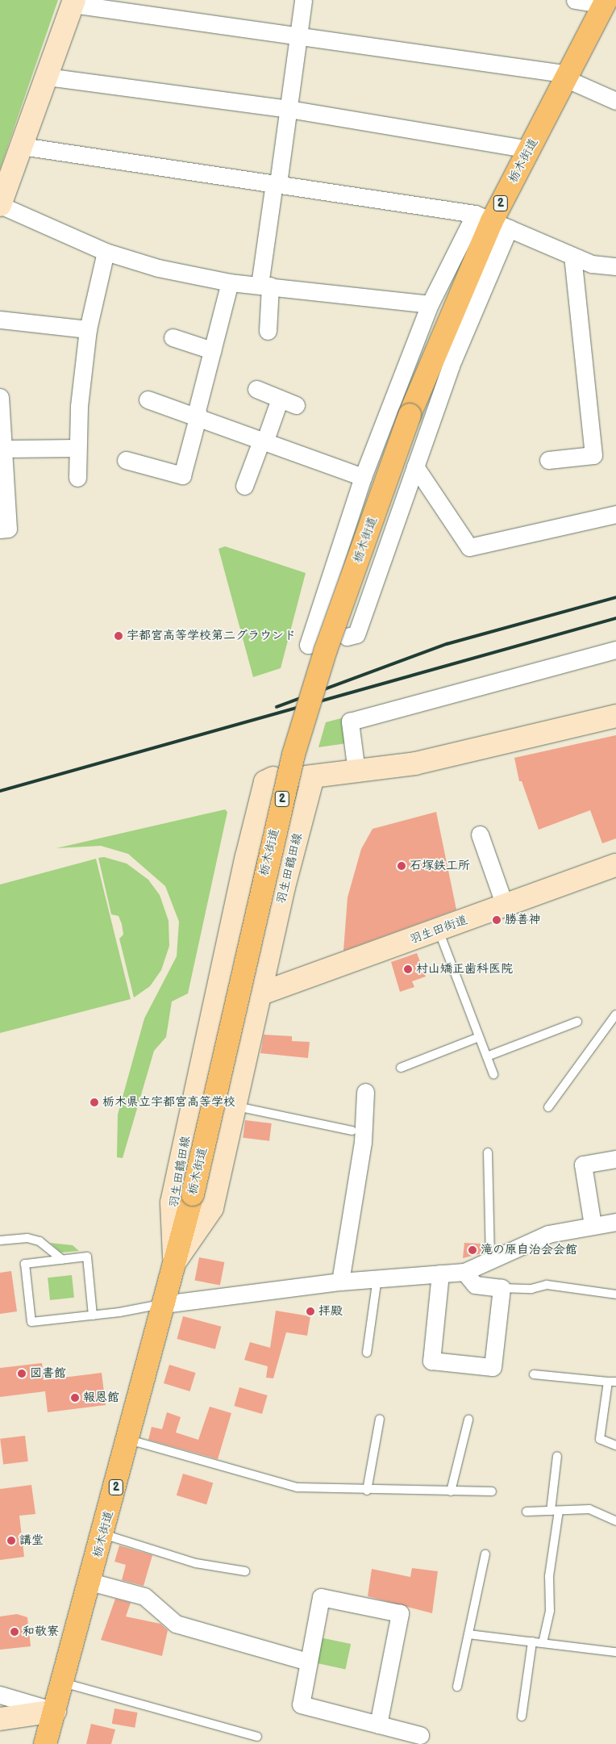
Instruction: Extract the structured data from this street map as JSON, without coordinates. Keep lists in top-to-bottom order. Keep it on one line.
{"streets":{"main road":["栃木街道","2","羽生田鶴田線","羽生田街道"]},"crossings":[["栃木街道","羽生田鶴田線"],["羽生田鶴田線","羽生田街道"]],"places":["宇都宮高等学校第二グラウンド","石塚鉄工所","勝善神","村山矯正歯科医院","栃木県立宇都宮高等学校","滝の原自治会会館","拝殿","図書館","報恩館","講堂","和敬寮"]}
